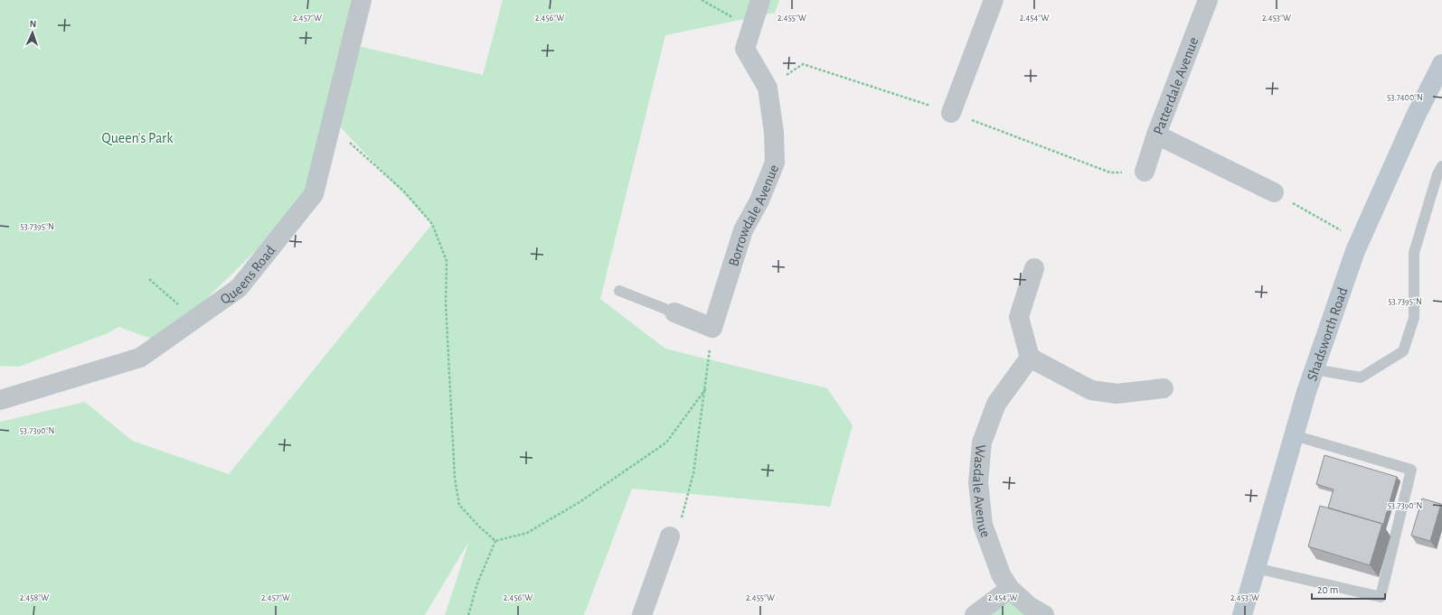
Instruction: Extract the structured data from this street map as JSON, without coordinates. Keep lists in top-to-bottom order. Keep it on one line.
{"streets":{"main road":["Shadsworth Road"],"street":["Patterdale Avenue","Borrowdale Avenue","Queens Road","Wasdale Avenue"]},"parks":["Queen's Park"],"scale_bar":"20 m","north":"top","coordinates":["2.457°W","2.455°W","2.454°W","2.453°W","2.456°W","53.7400°N","53.7395°N","53.7390°N","2.458°W"]}
